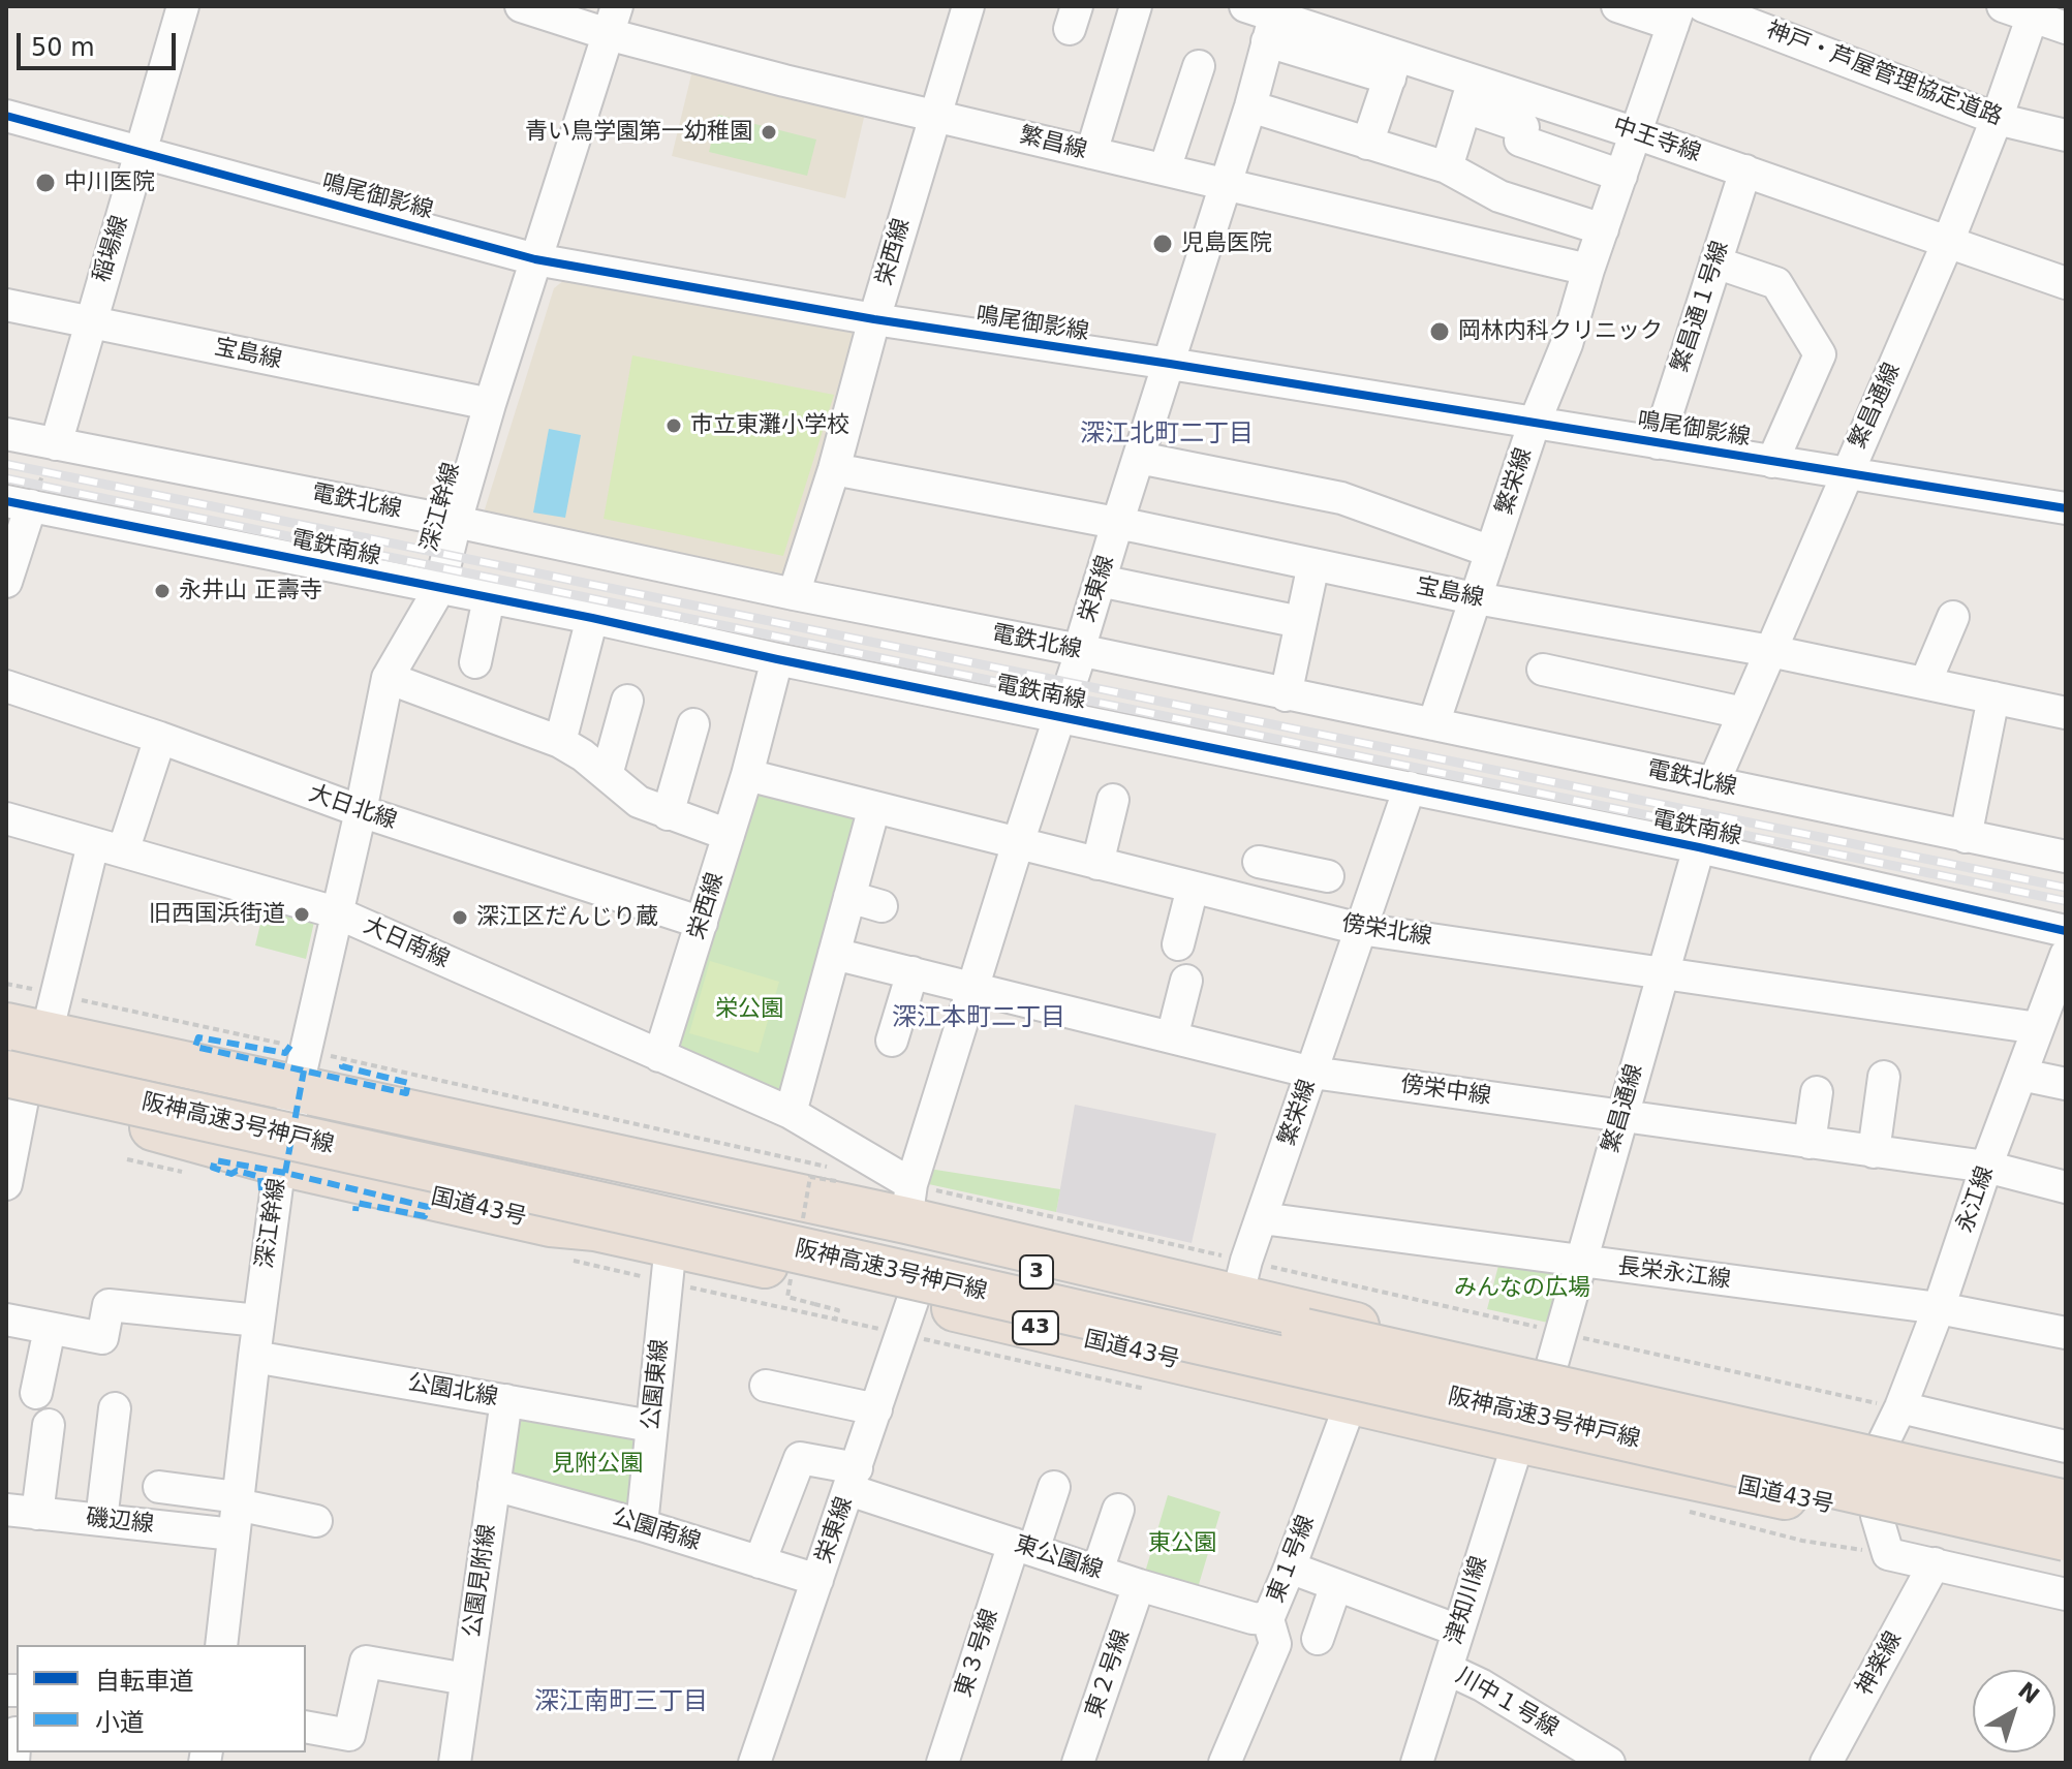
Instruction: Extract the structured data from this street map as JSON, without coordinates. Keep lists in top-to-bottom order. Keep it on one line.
{"streets":{"highway":["阪神高速3号神戸線","国道43号","3","43"],"street":["神戸・芦屋管理協定道路","中王寺線","繁昌線","鳴尾御影線","稲場線","栄西線","繁昌通１号線","宝島線","繁昌通線","繁栄線","電鉄北線","深江幹線","電鉄南線","栄東線","大日北線","傍栄北線","大日南線","傍栄中線","永江線","長栄永江線","公園東線","公園北線","磯辺線","公園南線","東公園線","東１号線","公園見附線","津知川線","東３号線","神楽線","東２号線","川中１号線"]},"crossings":[["神戸・芦屋管理協定道路","繁昌通線"],["中王寺線","繁昌通１号線"],["中王寺線","繁昌通線"],["中王寺線","繁栄線"],["中王寺線","栄東線"],["繁昌線","栄西線"],["繁昌線","繁栄線"],["繁昌線","深江幹線"],["繁昌線","栄東線"],["鳴尾御影線","稲場線"],["鳴尾御影線","栄西線"],["鳴尾御影線","繁昌通１号線"],["鳴尾御影線","繁昌通線"],["鳴尾御影線","繁栄線"],["鳴尾御影線","深江幹線"],["鳴尾御影線","栄東線"],["稲場線","宝島線"],["稲場線","電鉄北線"],["栄西線","宝島線"],["栄西線","電鉄北線"],["栄西線","電鉄南線"],["栄西線","大日北線"],["栄西線","傍栄北線"],["栄西線","大日南線"],["宝島線","繁昌通線"],["宝島線","繁栄線"],["宝島線","深江幹線"],["宝島線","栄東線"],["繁昌通線","電鉄北線"],["繁昌通線","電鉄南線"],["繁昌通線","傍栄北線"],["繁昌通線","傍栄中線"],["繁昌通線","長栄永江線"],["繁栄線","電鉄北線"],["繁栄線","電鉄南線"],["繁栄線","傍栄北線"],["繁栄線","傍栄中線"],["繁栄線","長栄永江線"],["電鉄北線","深江幹線"],["電鉄北線","栄東線"],["深江幹線","電鉄南線"],["深江幹線","大日北線"],["深江幹線","大日南線"],["深江幹線","国道43号"],["深江幹線","公園北線"],["深江幹線","磯辺線"],["電鉄南線","栄東線"],["栄東線","傍栄北線"],["栄東線","大日南線"],["栄東線","傍栄中線"],["栄東線","国道43号"],["栄東線","公園南線"],["栄東線","東公園線"],["傍栄北線","永江線"],["傍栄中線","永江線"],["阪神高速3号神戸線","国道43号"],["永江線","長栄永江線"],["国道43号","公園東線"],["国道43号","東１号線"],["国道43号","津知川線"],["公園東線","公園北線"],["公園東線","公園南線"],["公園北線","公園見附線"],["公園南線","東公園線"],["公園南線","公園見附線"],["東公園線","東１号線"],["東公園線","東３号線"],["東公園線","東２号線"],["津知川線","川中１号線"]],"districts":["深江北町二丁目","深江本町二丁目","深江南町三丁目"],"parks":["栄公園","みんなの広場","見附公園","東公園"],"places":["青い鳥学園第一幼稚園","中川医院","児島医院","岡林内科クリニック","市立東灘小学校","永井山 正壽寺","旧西国浜街道","深江区だんじり蔵"],"legend":["自転車道","小道"],"scale_bar":"50 m","north":"top right"}
